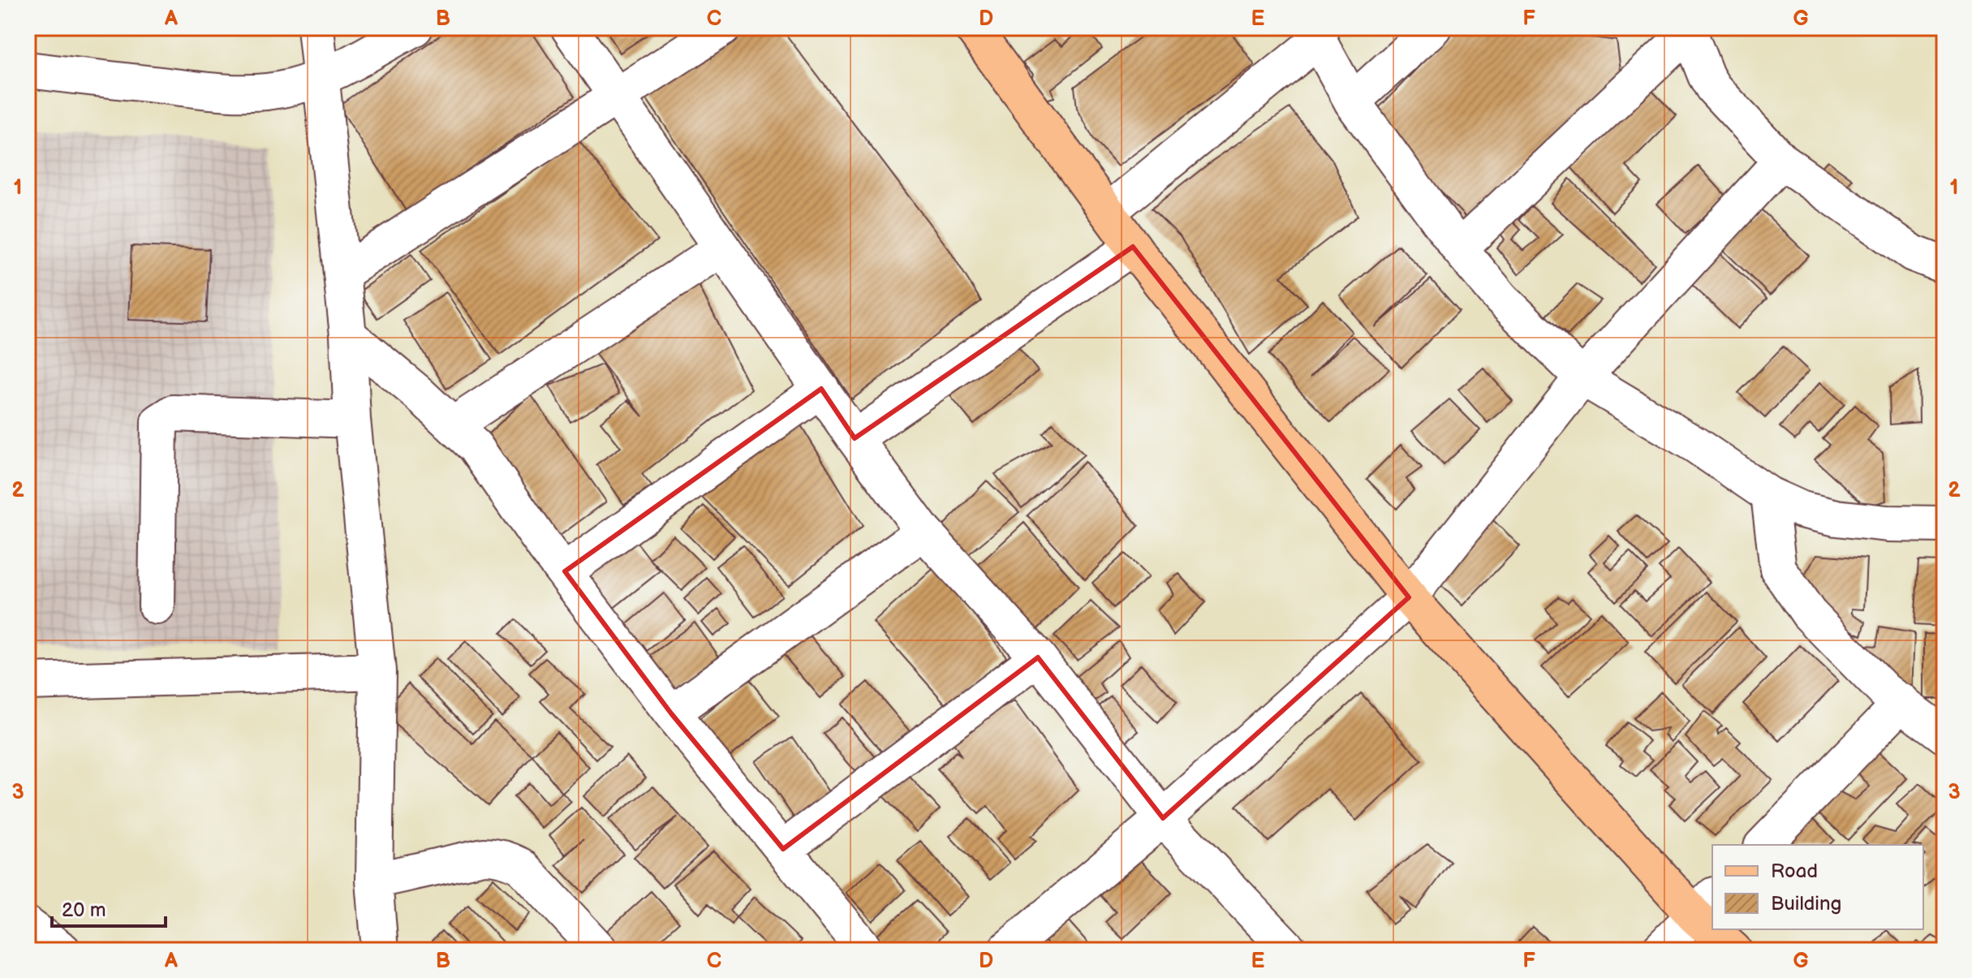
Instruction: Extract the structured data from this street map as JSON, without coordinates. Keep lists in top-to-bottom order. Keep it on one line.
{"legend":["Road","Building"],"scale_bar":"20 m","grid":{"columns":["A","B","C","D","E","F","G"],"rows":["1","2","3"]}}
